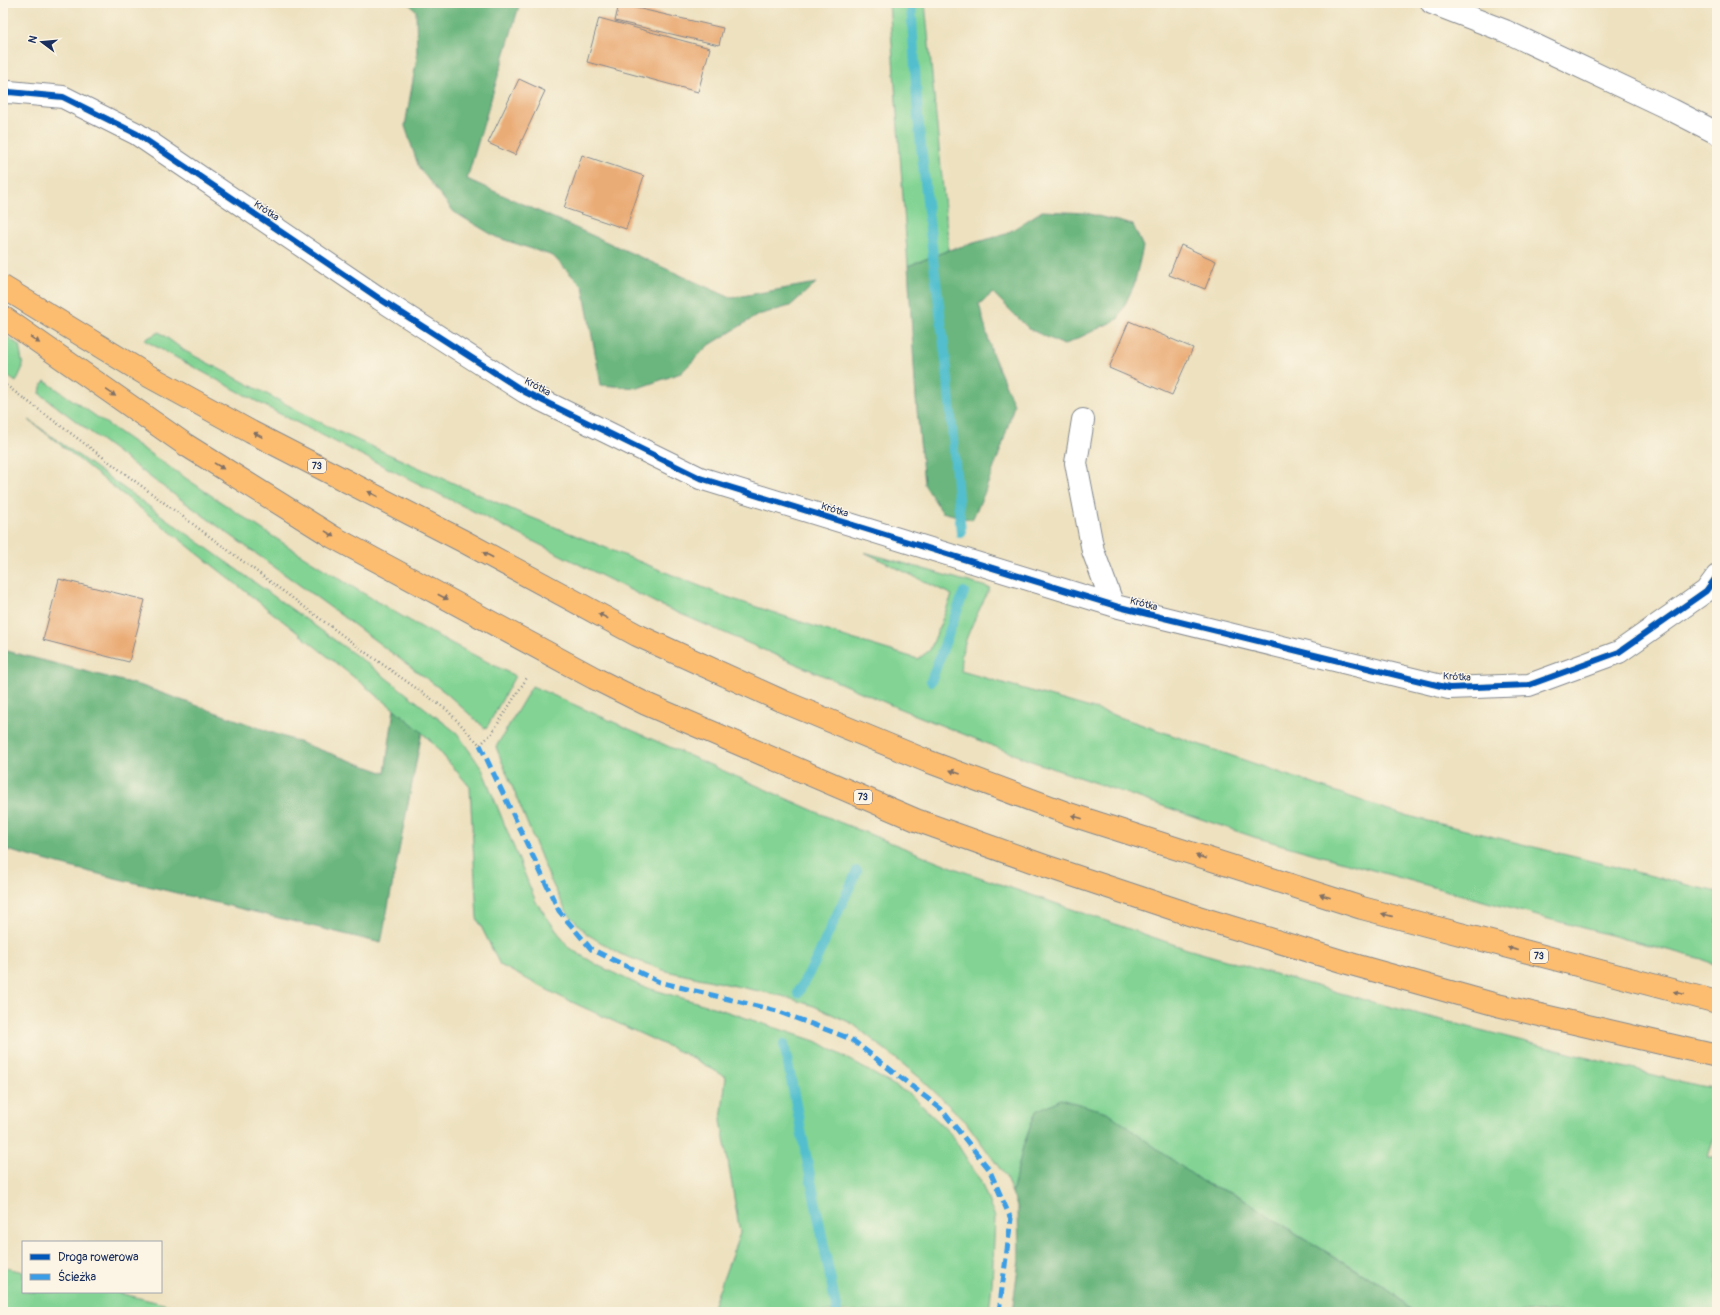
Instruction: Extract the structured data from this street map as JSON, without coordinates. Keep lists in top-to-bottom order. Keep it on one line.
{"streets":{"main road":["73"],"street":["Krótka"]},"legend":["Droga rowerowa","Ścieżka"],"north":"left"}
